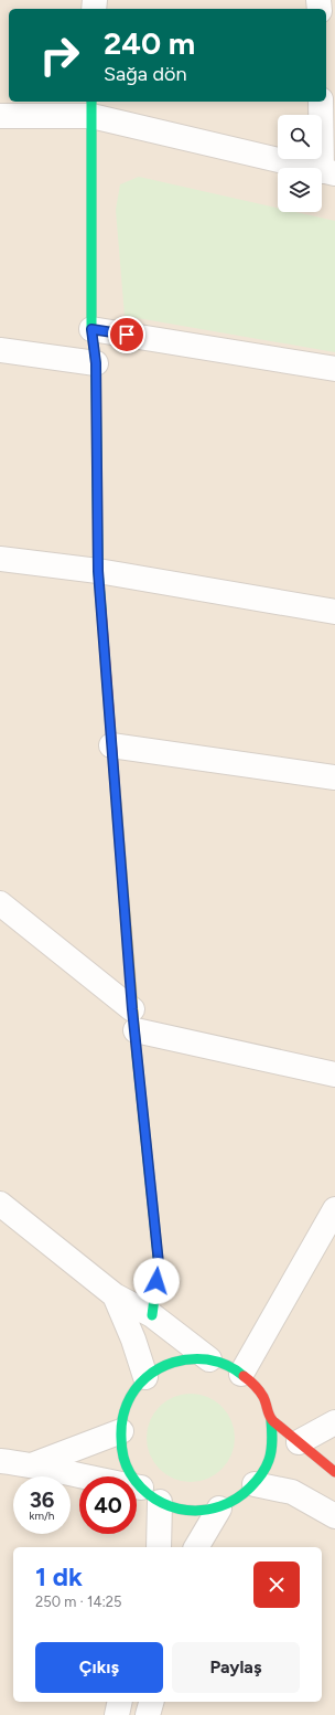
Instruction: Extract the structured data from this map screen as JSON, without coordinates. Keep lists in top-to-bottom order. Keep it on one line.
{"page":{"turn":["240 m","Sağa dön"],"speed":"36 km/h","limit":"40","heading":["1 dk","250 m · 14:25"],"buttons":["Çıkış","Paylaş"]}}
